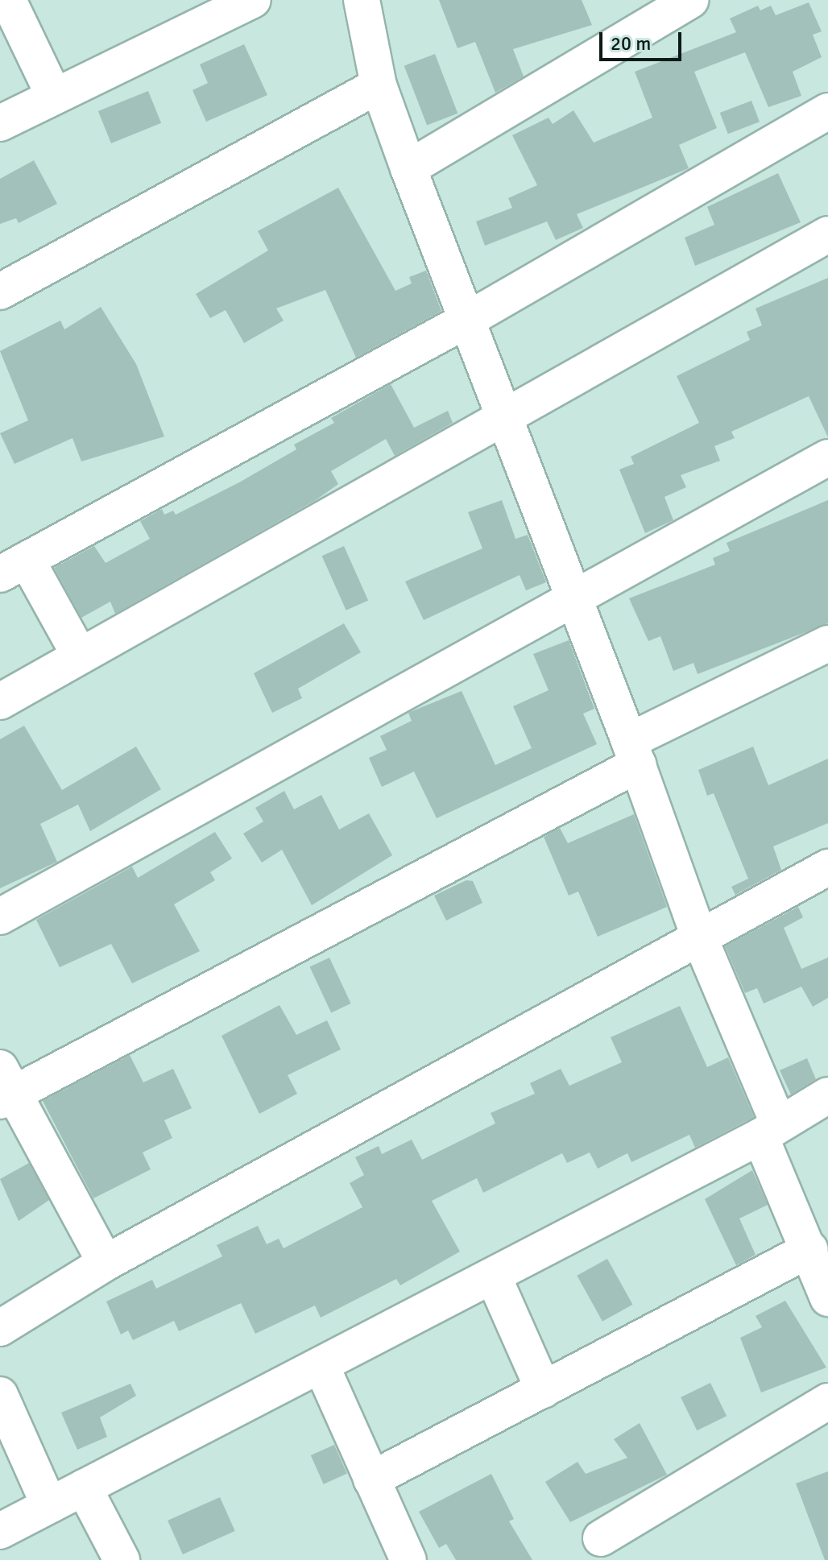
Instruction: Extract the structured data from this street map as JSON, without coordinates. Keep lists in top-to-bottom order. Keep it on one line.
{"scale_bar":"20 m"}
